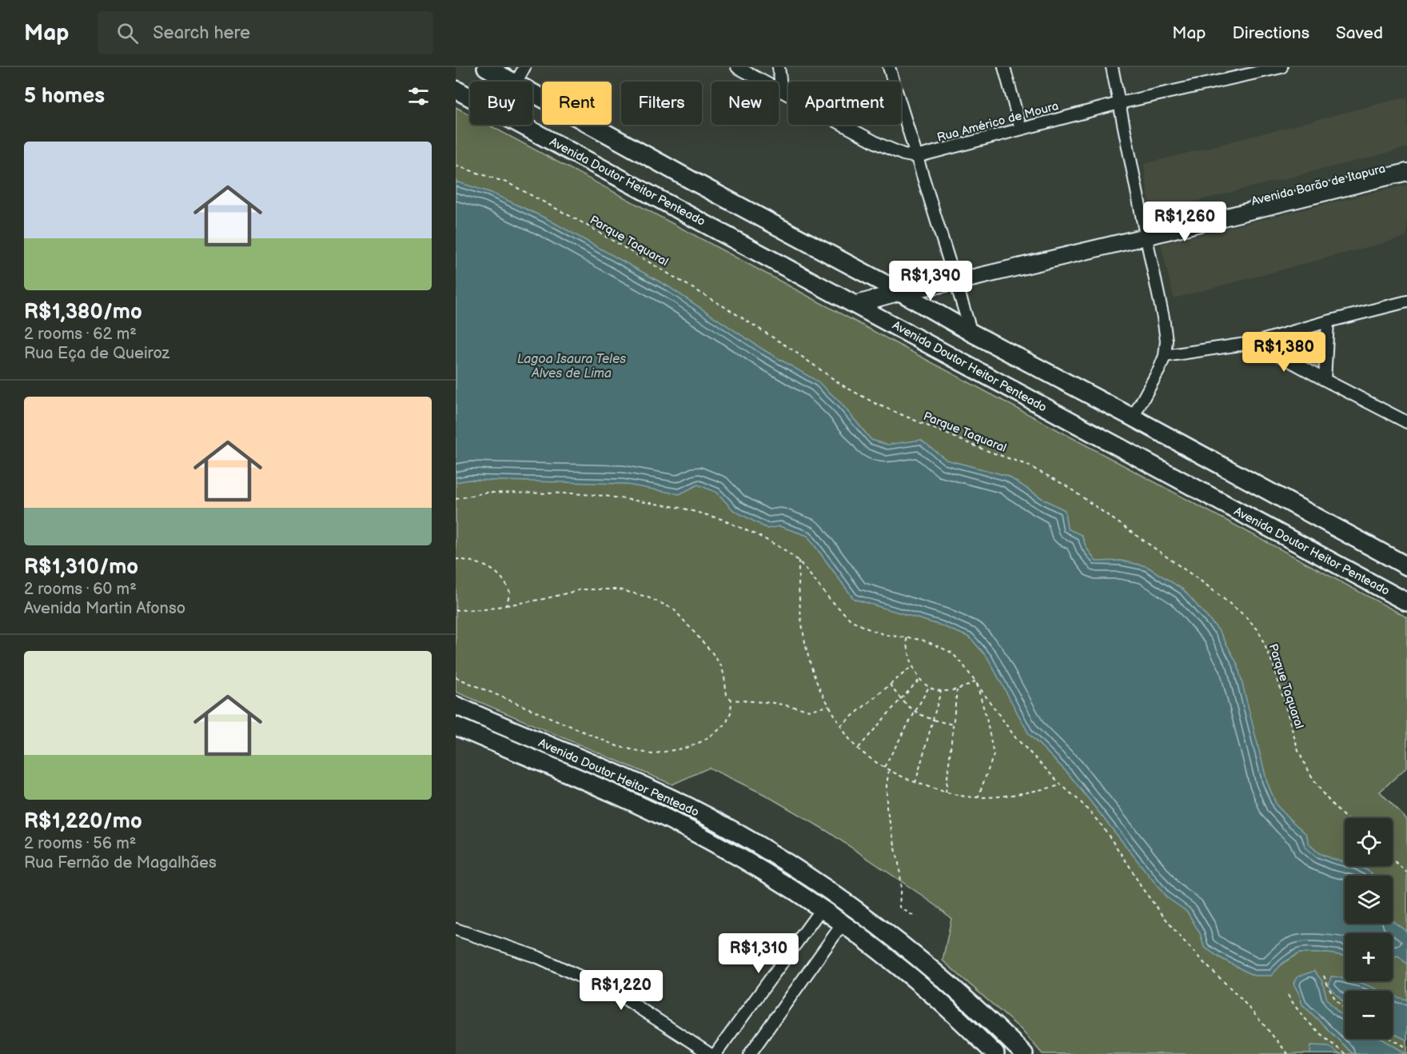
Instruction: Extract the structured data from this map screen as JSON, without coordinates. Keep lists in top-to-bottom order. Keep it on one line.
{"streets":{"main road":["Avenida Doutor Heitor Penteado","Avenida Barão de Itapura"],"street":["Rua Américo de Moura"],"path":["Parque Taquaral"]},"crossings":[["Avenida Doutor Heitor Penteado","Avenida Barão de Itapura"]],"water":["Lagoa Isaura Teles Alves de Lima"],"page":{"header":"Map","search":"Search here","nav":["Map","Directions","Saved"],"heading":"5 homes","chip":["Buy","Rent","Filters","New","Apartment"],"list":[{"name":"R$1,380/mo","note":"2 rooms · 62 m² · Rua Eça de Queiroz"},{"name":"R$1,310/mo","note":"2 rooms · 60 m² · Avenida Martin Afonso"},{"name":"R$1,220/mo","note":"2 rooms · 56 m² · Rua Fernão de Magalhães"}],"price":["R$1,260","R$1,390","R$1,380","R$1,310","R$1,220"],"map_buttons":["+","−"]}}
